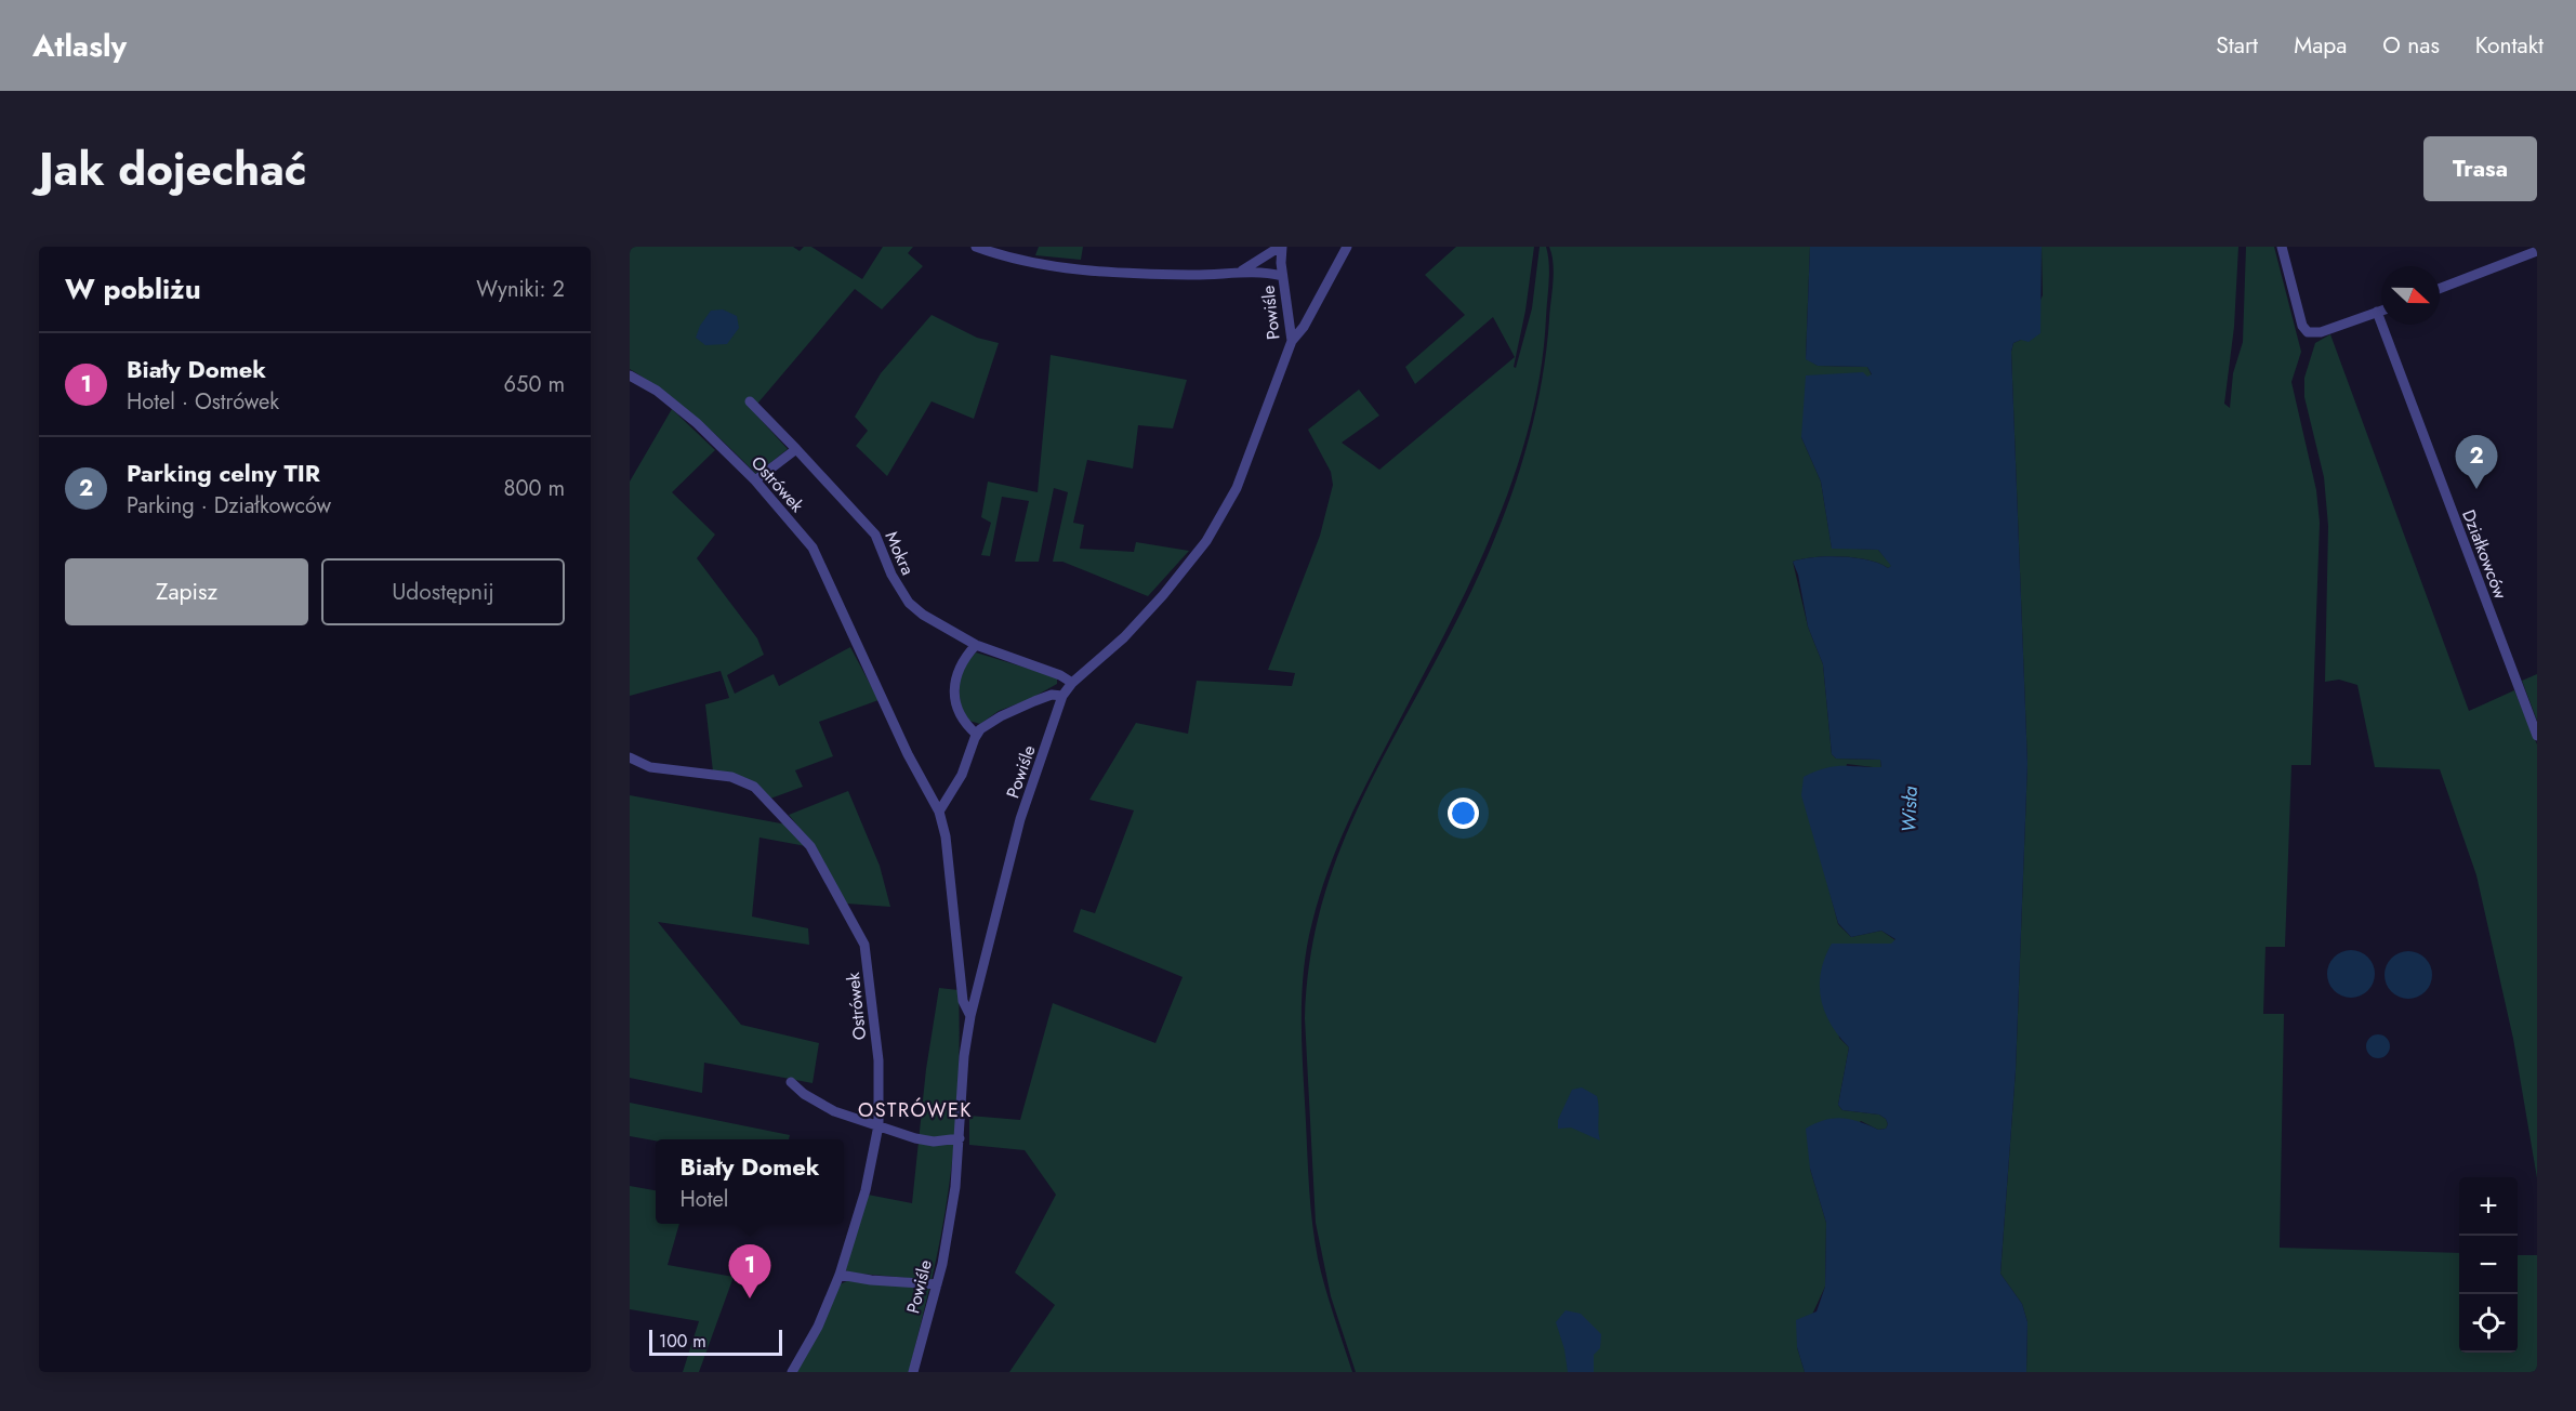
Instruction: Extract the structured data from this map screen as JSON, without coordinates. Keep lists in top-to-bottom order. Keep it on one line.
{"streets":{"street":["Powiśle","Ostrówek","Mokra","Działkowców"]},"crossings":[["Powiśle","Ostrówek"],["Powiśle","Mokra"]],"districts":["OSTRÓWEK"],"water":["Wisła"],"scale_bar":"100 m","north":"right","page":{"header":"Atlasly","nav":["Start","Mapa","O nas","Kontakt"],"title":"Jak dojechać","buttons":["Trasa",["Zapisz","Udostępnij"]],"heading":["W pobliżu","Wyniki: 2"],"list":[{"mark":"1","name":"Biały Domek","note":"Hotel · Ostrówek","value":"650 m"},{"mark":"2","name":"Parking celny TIR","note":"Parking · Działkowców","value":"800 m"}],"pins":["2","1"],"popup":["Biały Domek","Hotel"],"map_buttons":["+","−"],"scale":"100 m"}}
